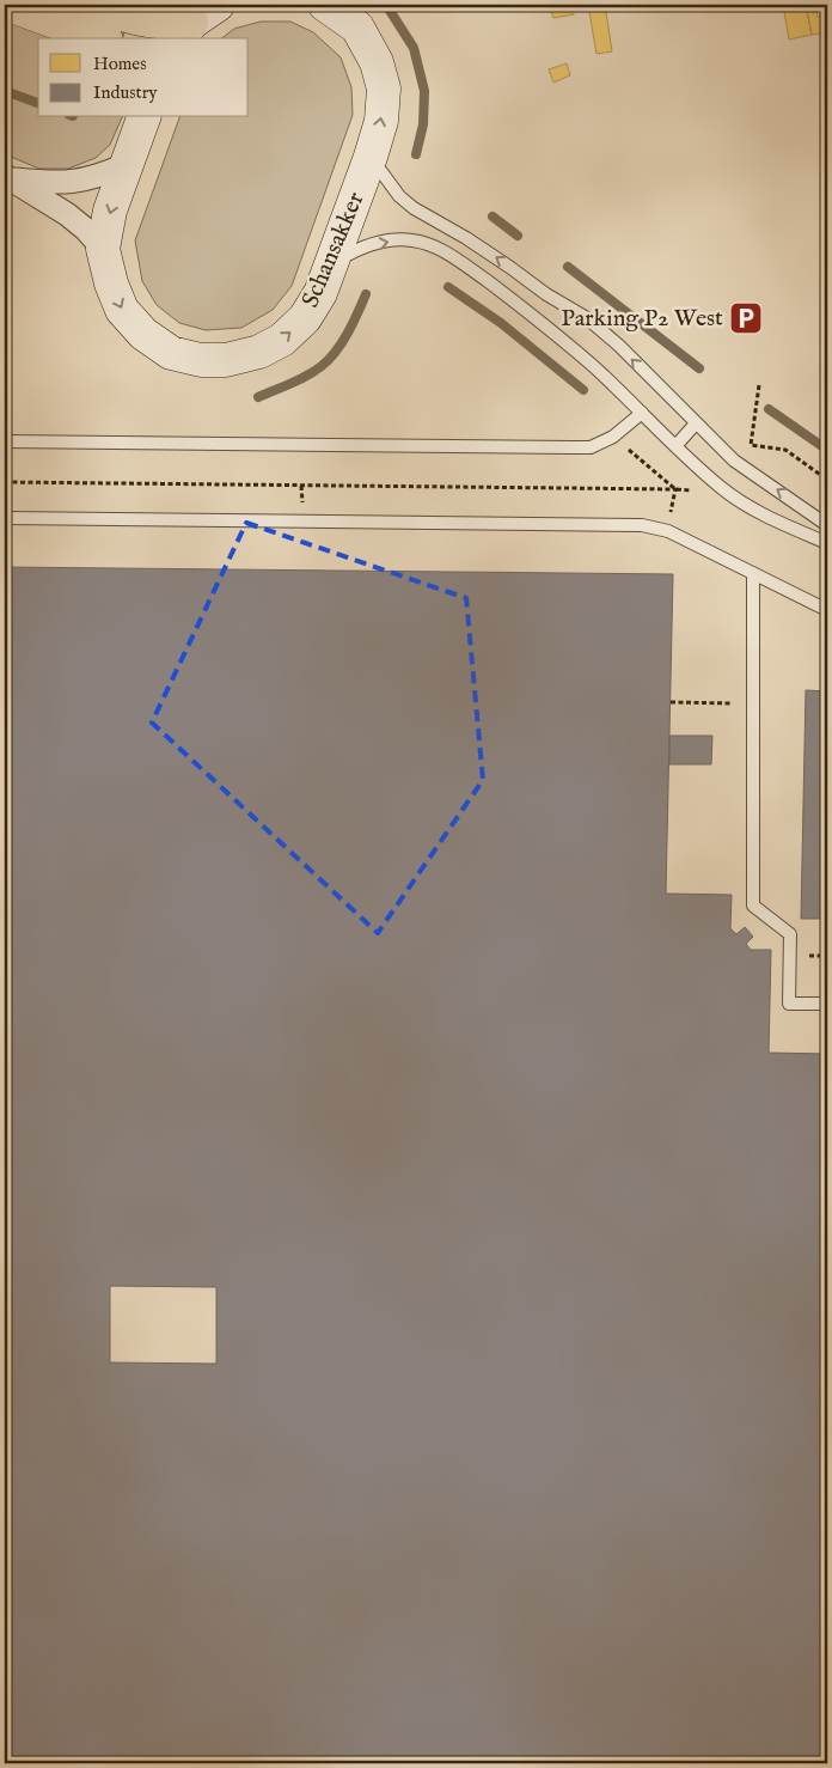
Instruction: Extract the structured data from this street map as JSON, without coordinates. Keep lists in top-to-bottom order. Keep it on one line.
{"streets":{"street":["Schansakker"]},"places":{"parking":["Parking P2 West"]},"legend":["Homes","Industry"]}
